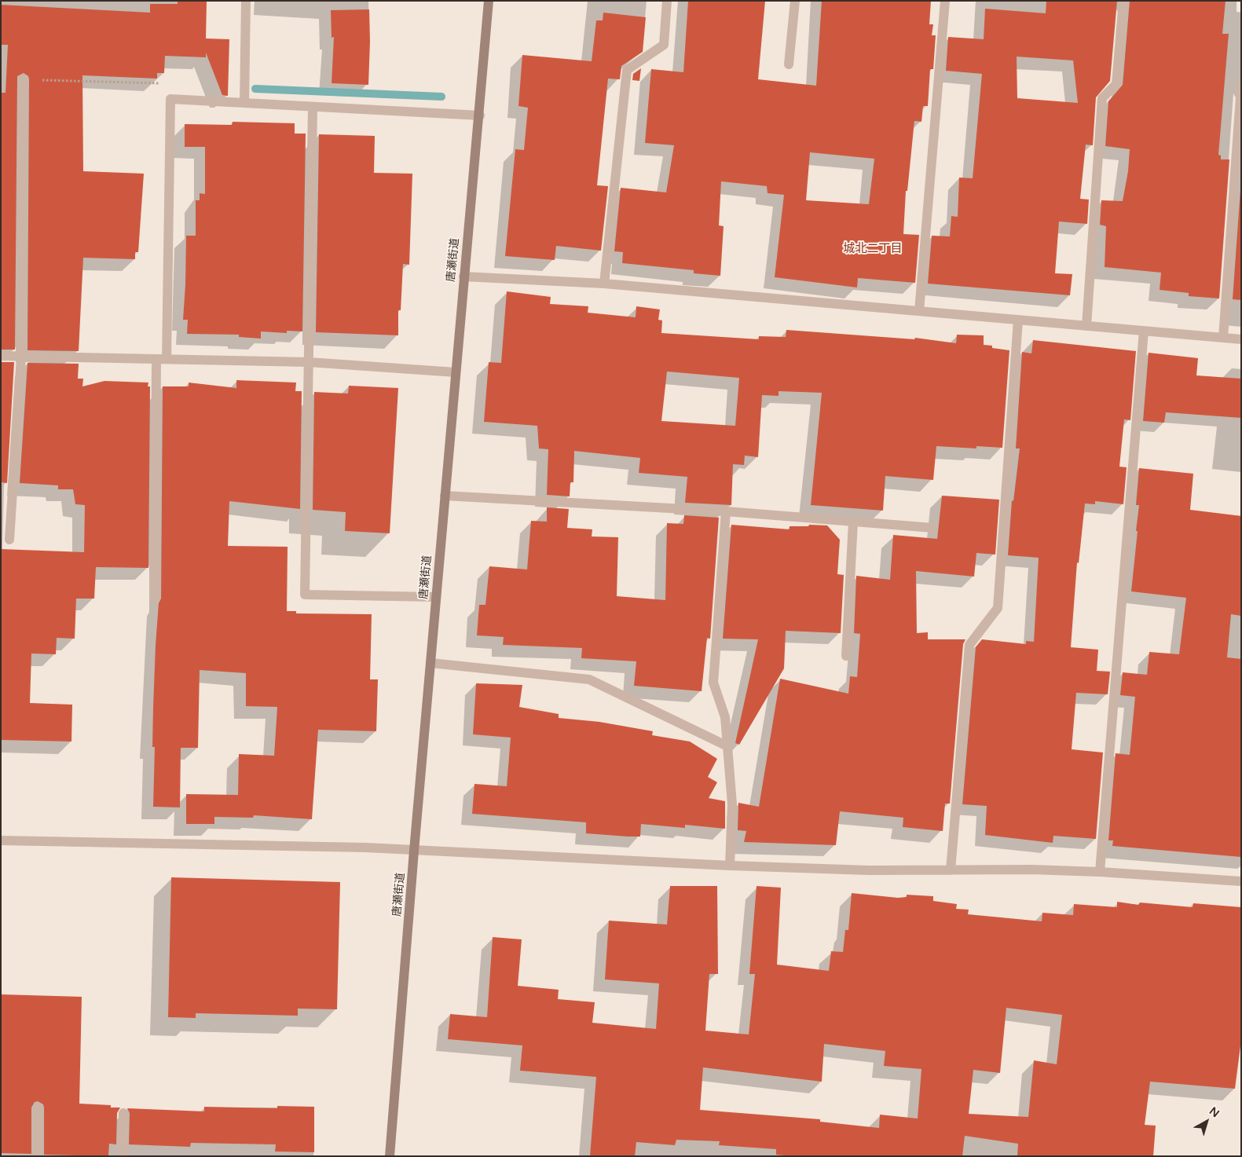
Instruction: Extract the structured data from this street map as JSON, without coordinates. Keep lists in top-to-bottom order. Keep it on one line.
{"streets":{"street":["唐瀬街道"]},"districts":["城北二丁目"],"north":"top right"}
